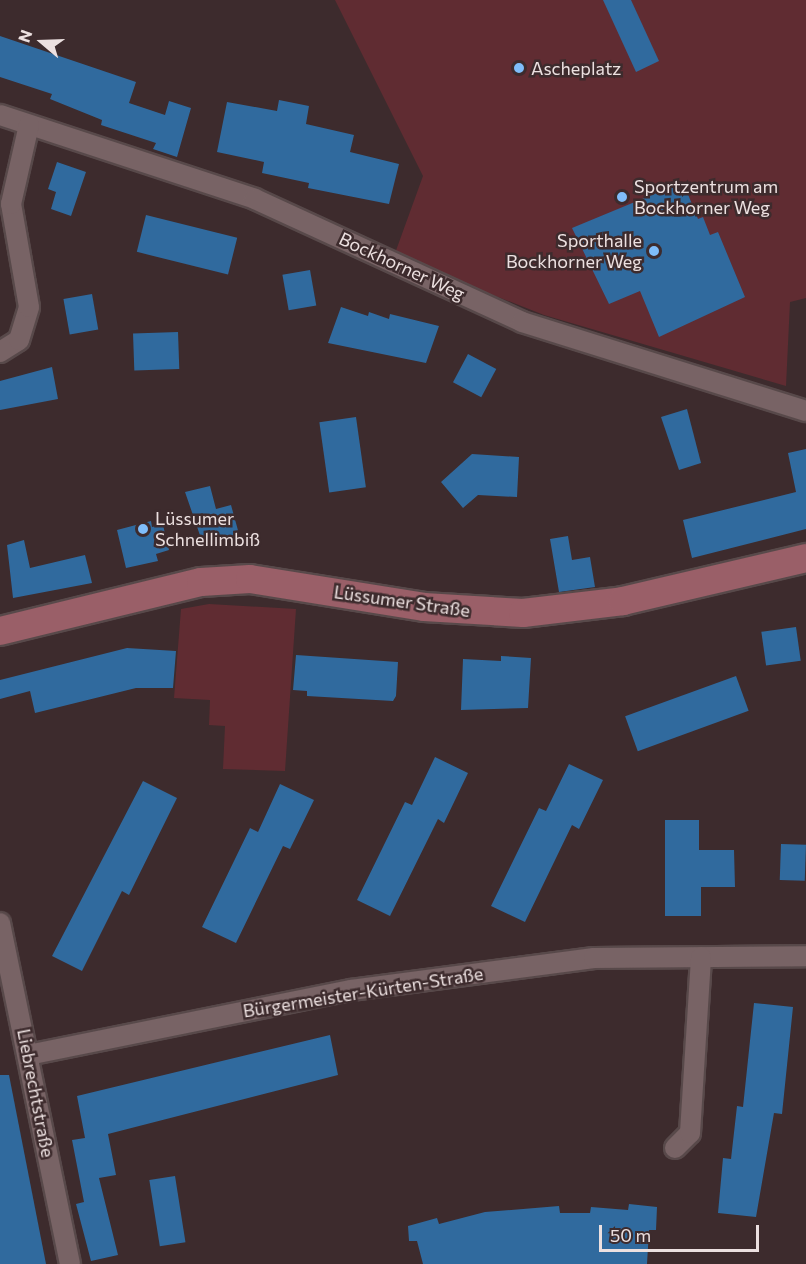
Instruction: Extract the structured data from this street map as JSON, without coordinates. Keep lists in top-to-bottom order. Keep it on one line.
{"streets":{"main road":["Lüssumer Straße"],"street":["Bockhorner Weg","Bürgermeister-Kürten-Straße","Liebrechtstraße"]},"crossings":[["Bürgermeister-Kürten-Straße","Liebrechtstraße"]],"places":["Ascheplatz","Sportzentrum am Bockhorner Weg","Sporthalle Bockhorner Weg","Lüssumer Schnellimbiß"],"scale_bar":"50 m","north":"left"}
